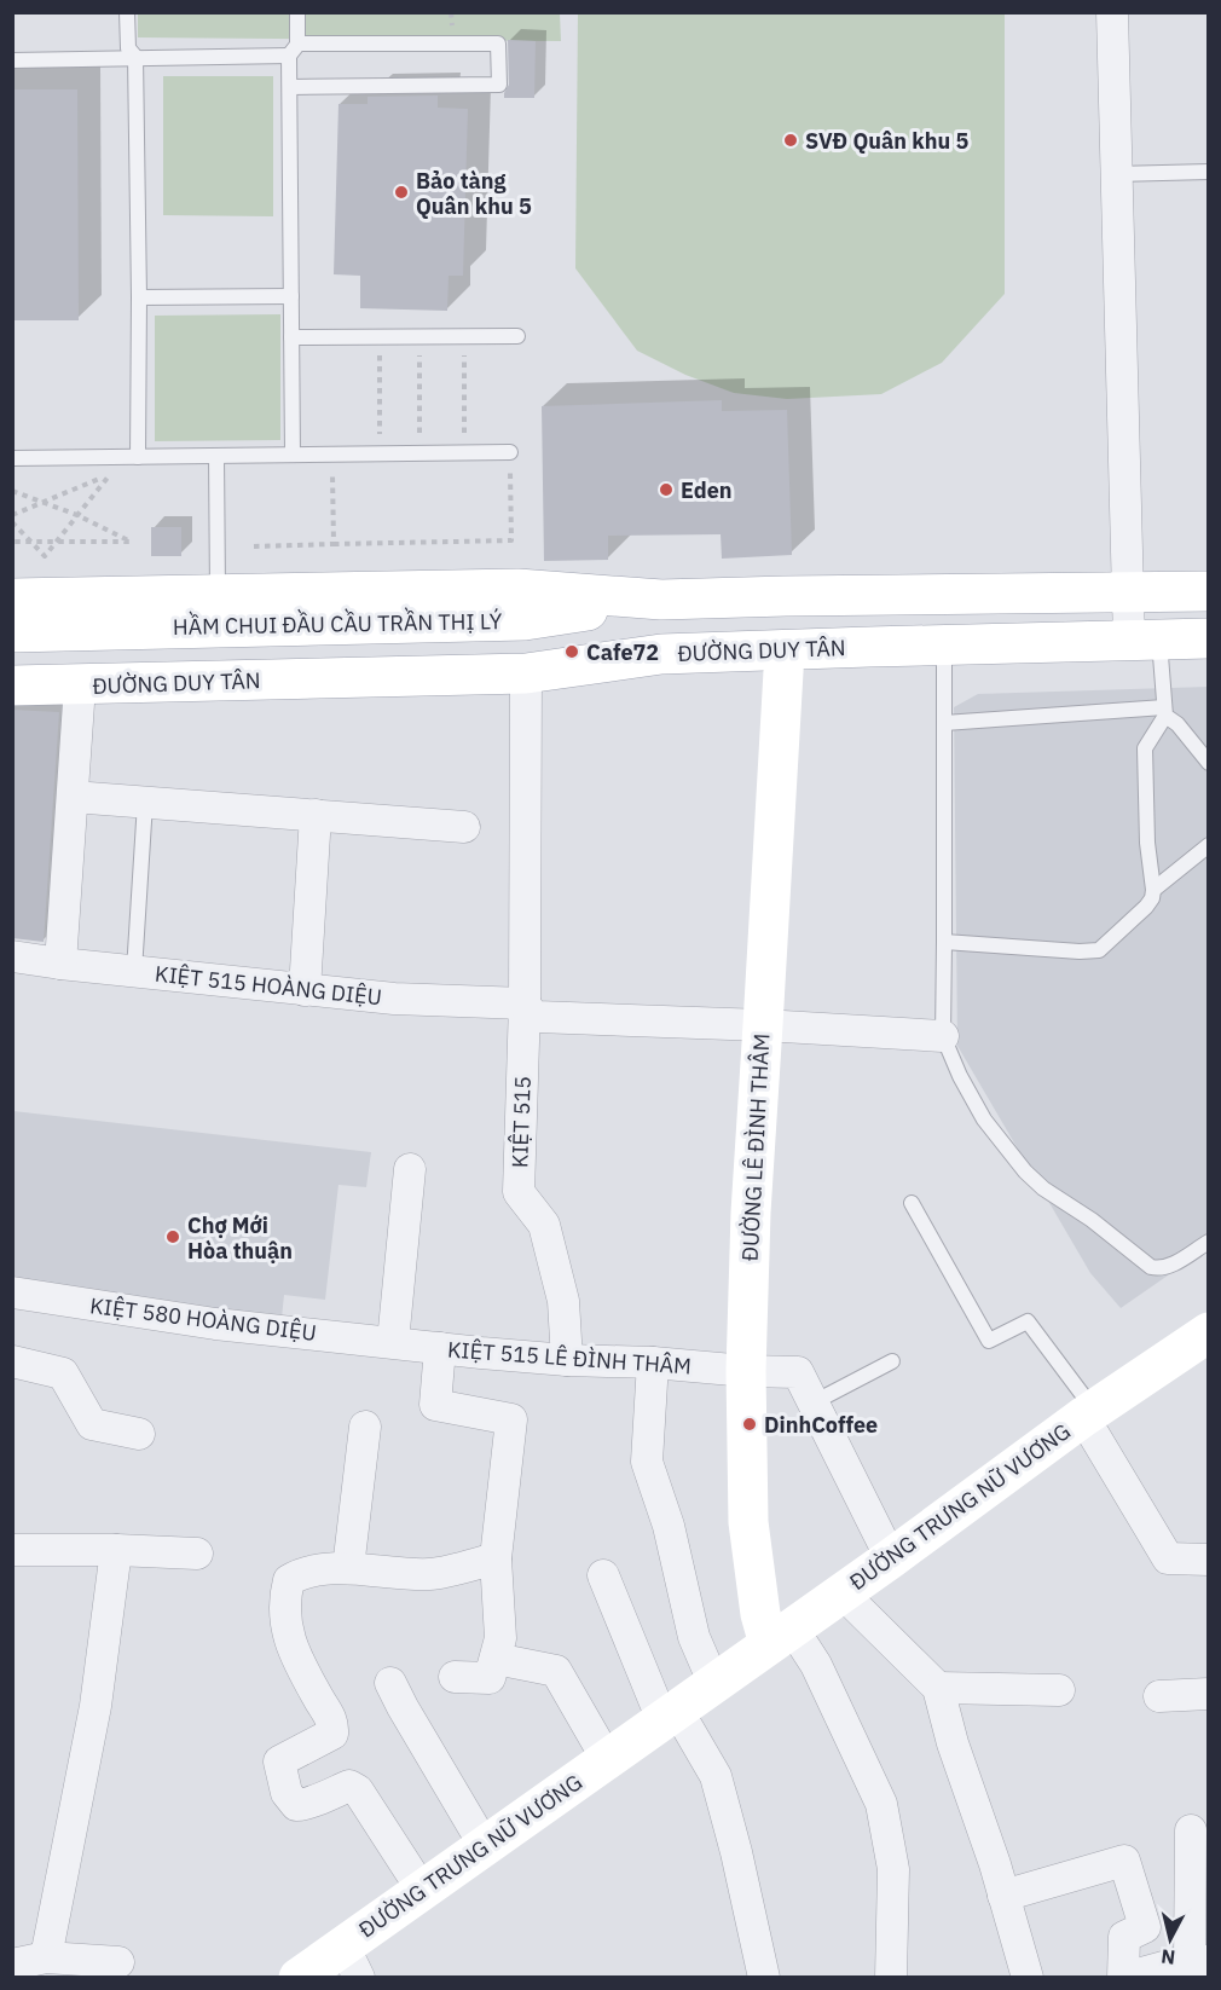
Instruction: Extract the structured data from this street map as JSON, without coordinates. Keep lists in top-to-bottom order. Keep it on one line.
{"streets":{"main road":["HẦM CHUI ĐẦU CẦU TRẦN THỊ LÝ","ĐƯỜNG DUY TÂN","ĐƯỜNG LÊ ĐÌNH THÂM","ĐƯỜNG TRƯNG NỮ VƯƠNG"],"street":["KIỆT 515 HOÀNG DIỆU","KIỆT 515","KIỆT 580 HOÀNG DIỆU","KIỆT 515 LÊ ĐÌNH THÂM"]},"crossings":[["HẦM CHUI ĐẦU CẦU TRẦN THỊ LÝ","ĐƯỜNG DUY TÂN"],["ĐƯỜNG DUY TÂN","KIỆT 515"],["ĐƯỜNG DUY TÂN","ĐƯỜNG LÊ ĐÌNH THÂM"],["KIỆT 515 HOÀNG DIỆU","KIỆT 515"],["KIỆT 515","KIỆT 515 LÊ ĐÌNH THÂM"],["ĐƯỜNG LÊ ĐÌNH THÂM","KIỆT 515 LÊ ĐÌNH THÂM"],["ĐƯỜNG LÊ ĐÌNH THÂM","ĐƯỜNG TRƯNG NỮ VƯƠNG"],["KIỆT 580 HOÀNG DIỆU","KIỆT 515 LÊ ĐÌNH THÂM"]],"places":["SVĐ Quân khu 5","Bảo tàng Quân khu 5","Eden","Cafe72","Chợ Mới Hòa thuận","DinhCoffee"],"north":"bottom"}
